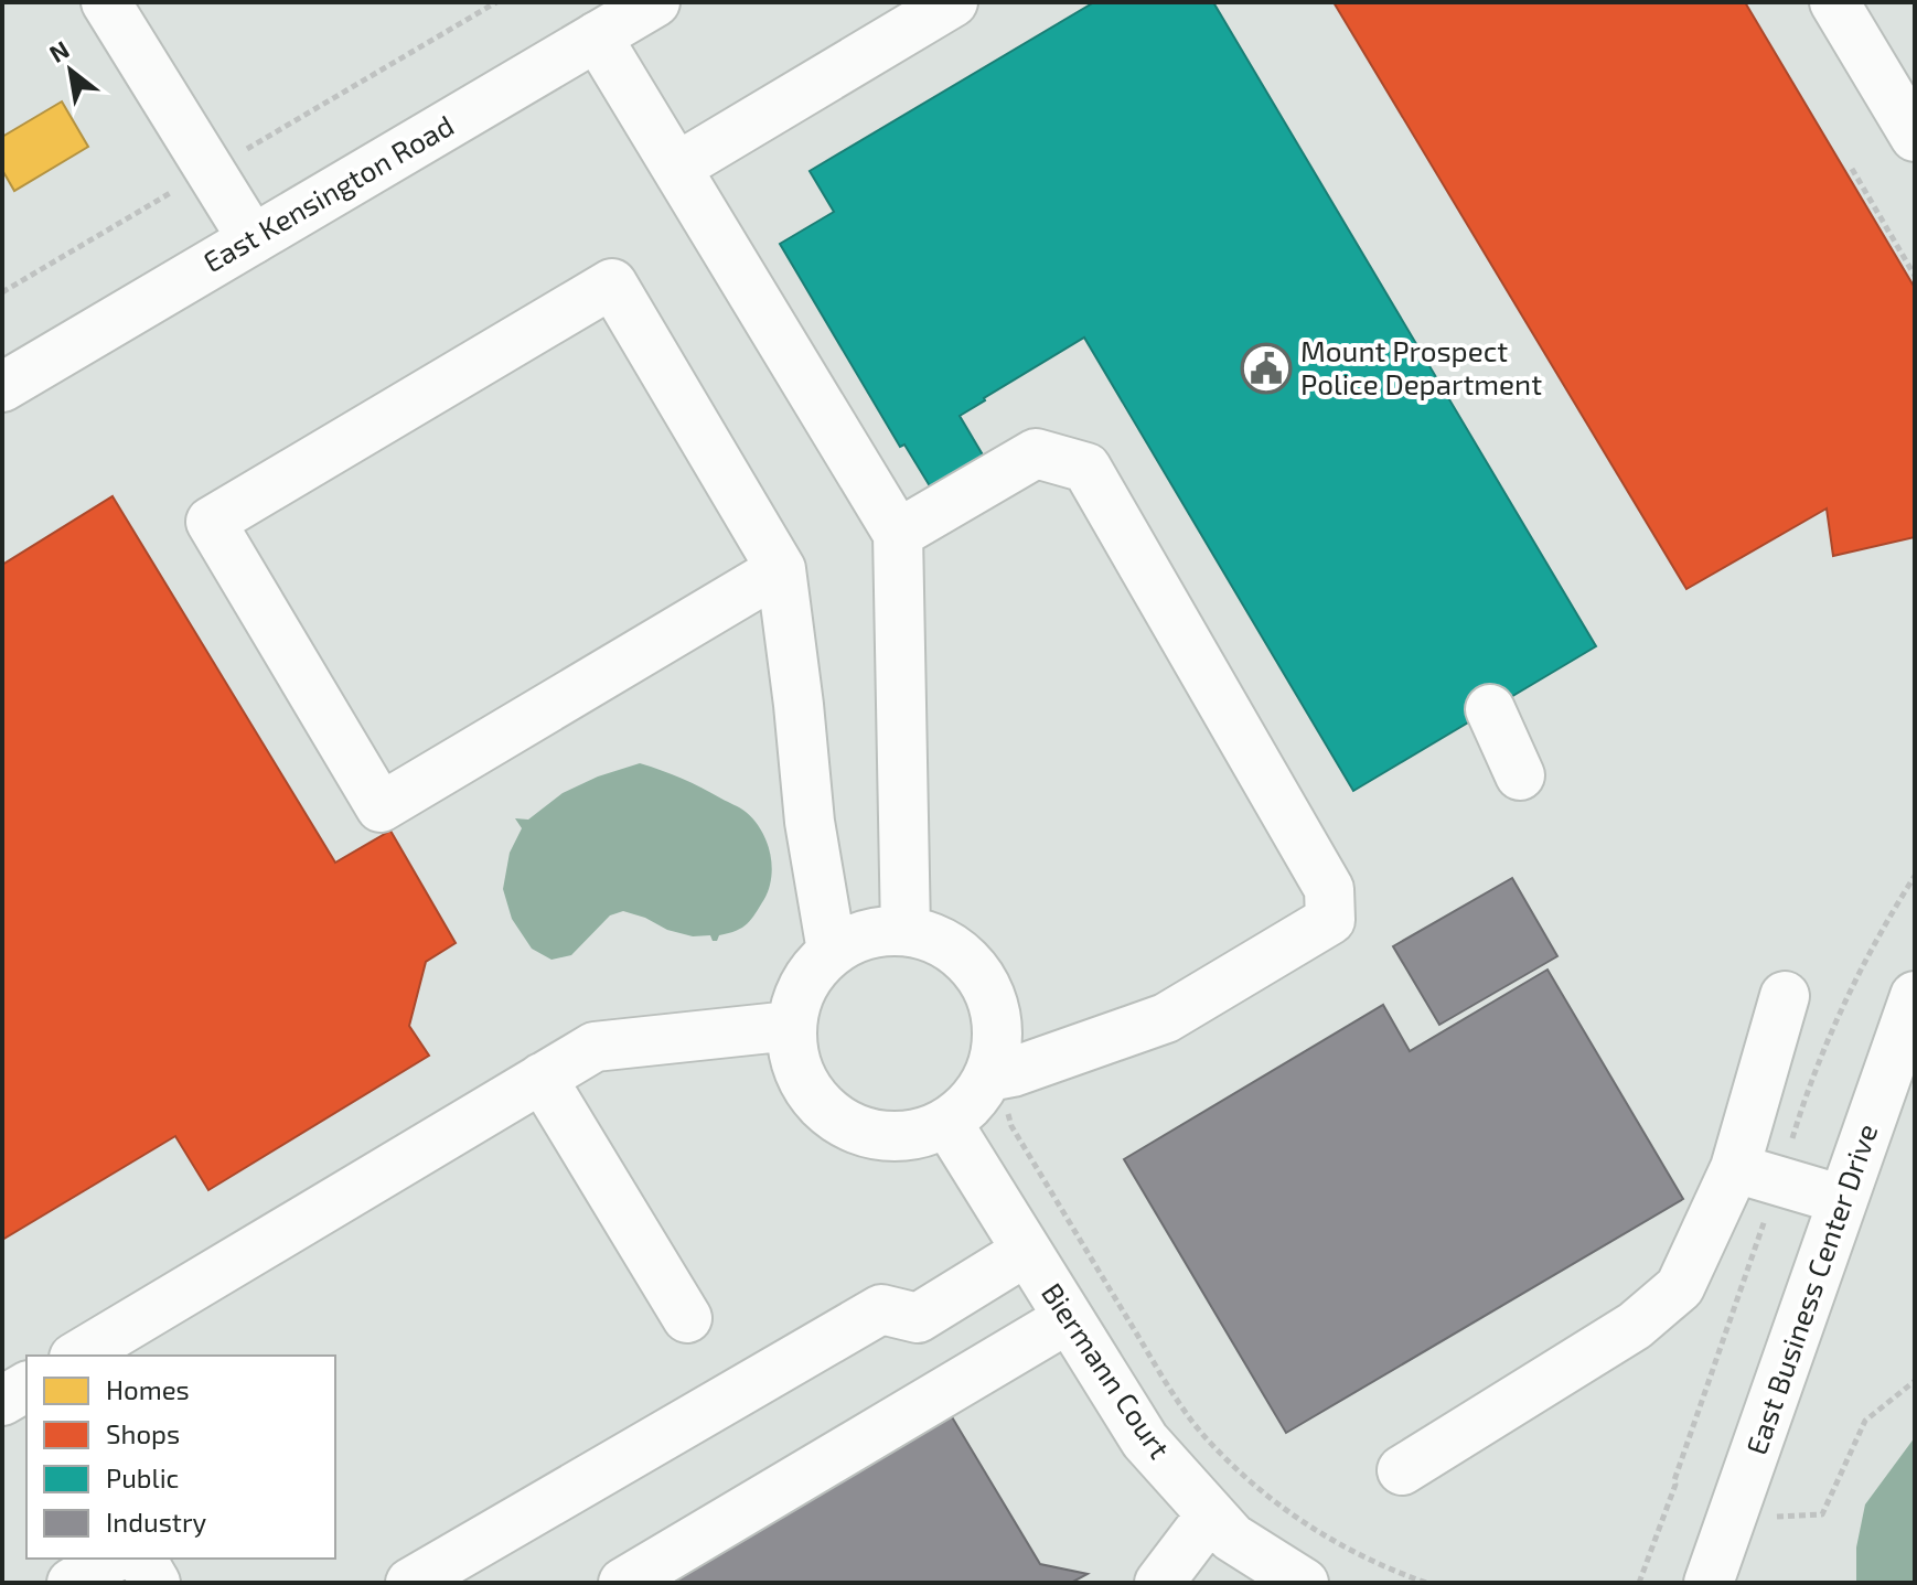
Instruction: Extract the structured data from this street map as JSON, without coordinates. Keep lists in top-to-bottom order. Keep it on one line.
{"streets":{"street":["East Kensington Road","East Business Center Drive","Biermann Court"]},"places":{"public building":["Mount Prospect Police Department"]},"legend":["Homes","Shops","Public","Industry"],"north":"top left"}
